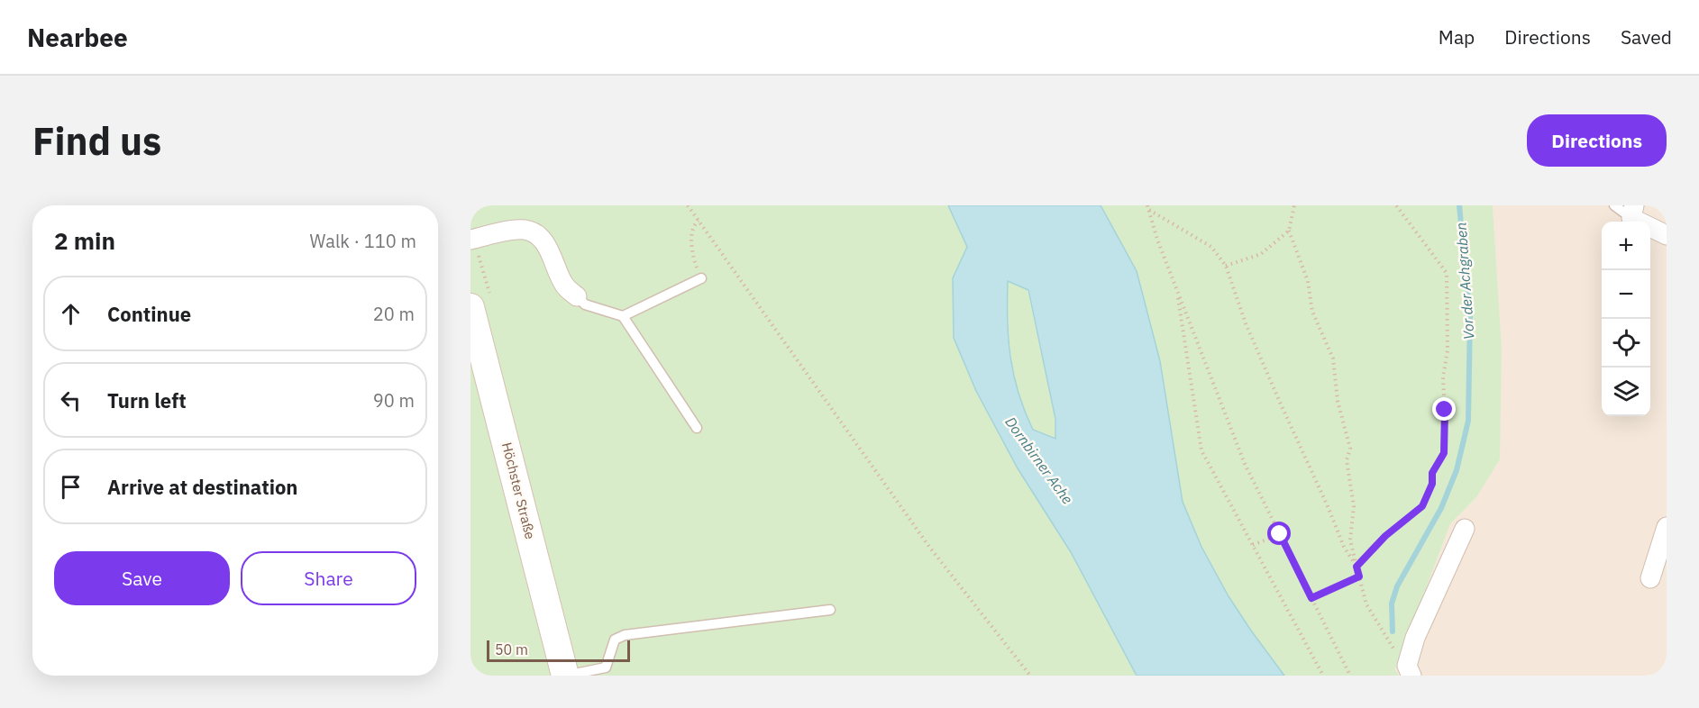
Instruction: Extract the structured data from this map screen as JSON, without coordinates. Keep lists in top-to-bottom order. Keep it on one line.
{"streets":{"main road":["Höchster Straße"]},"water":["Vor der Achgraben","Dornbirner Ache"],"scale_bar":"50 m","page":{"header":"Nearbee","nav":["Map","Directions","Saved"],"buttons":["Directions",["Save","Share"]],"title":"Find us","heading":["2 min","Walk · 110 m"],"map_buttons":["+","−"],"list":[["Continue","20 m"],["Turn left","90 m"],"Arrive at destination"],"scale":"50 m"}}
